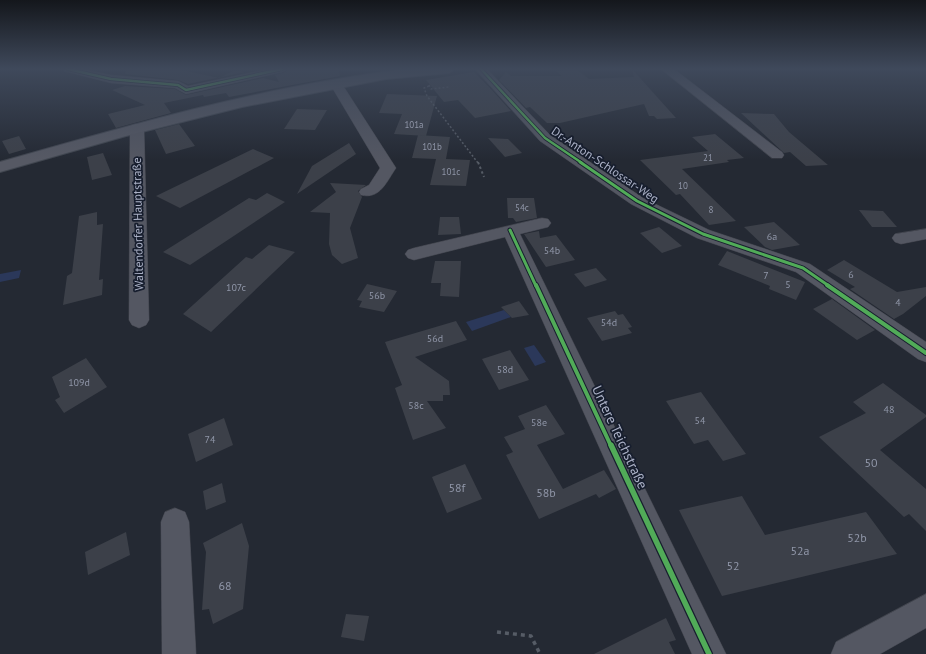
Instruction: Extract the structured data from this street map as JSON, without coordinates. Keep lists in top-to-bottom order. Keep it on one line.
{"streets":{"street":["Dr.-Anton-Schlossar-Weg","Waltendorfer Hauptstraße","Untere Teichstraße"]},"house_numbers":["101a","101b","21","101c","10","54c","8","6a","54b","6","7","5","107c","56b","4","54d","56d","58d","109d","58c","48","54","58e","74","50","58f","58b","52b","52a","52","68"]}
